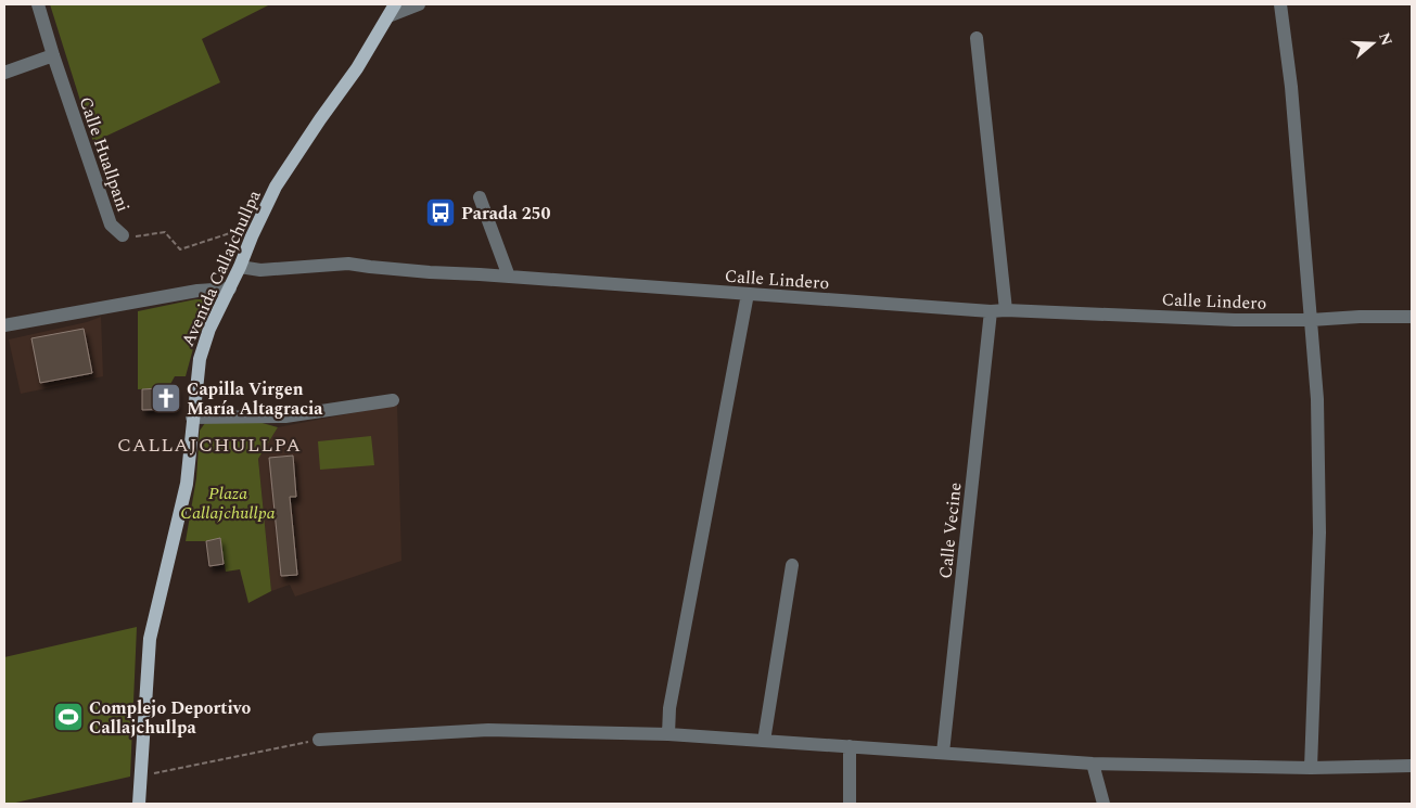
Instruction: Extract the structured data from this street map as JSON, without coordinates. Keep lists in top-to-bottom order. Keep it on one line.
{"streets":{"main road":["Avenida Callajchullpa"],"street":["Calle Huallpani","Calle Lindero","Calle Vecine"]},"crossings":[["Calle Huallpani","Avenida Callajchullpa"],["Avenida Callajchullpa","Calle Lindero"],["Calle Lindero","Calle Vecine"]],"districts":["CALLAJCHULLPA"],"parks":["Plaza Callajchullpa"],"places":{"bus stop":["Parada 250"],"church":["Capilla Virgen María Altagracia"],"sports":["Complejo Deportivo Callajchullpa"]},"north":"right"}
